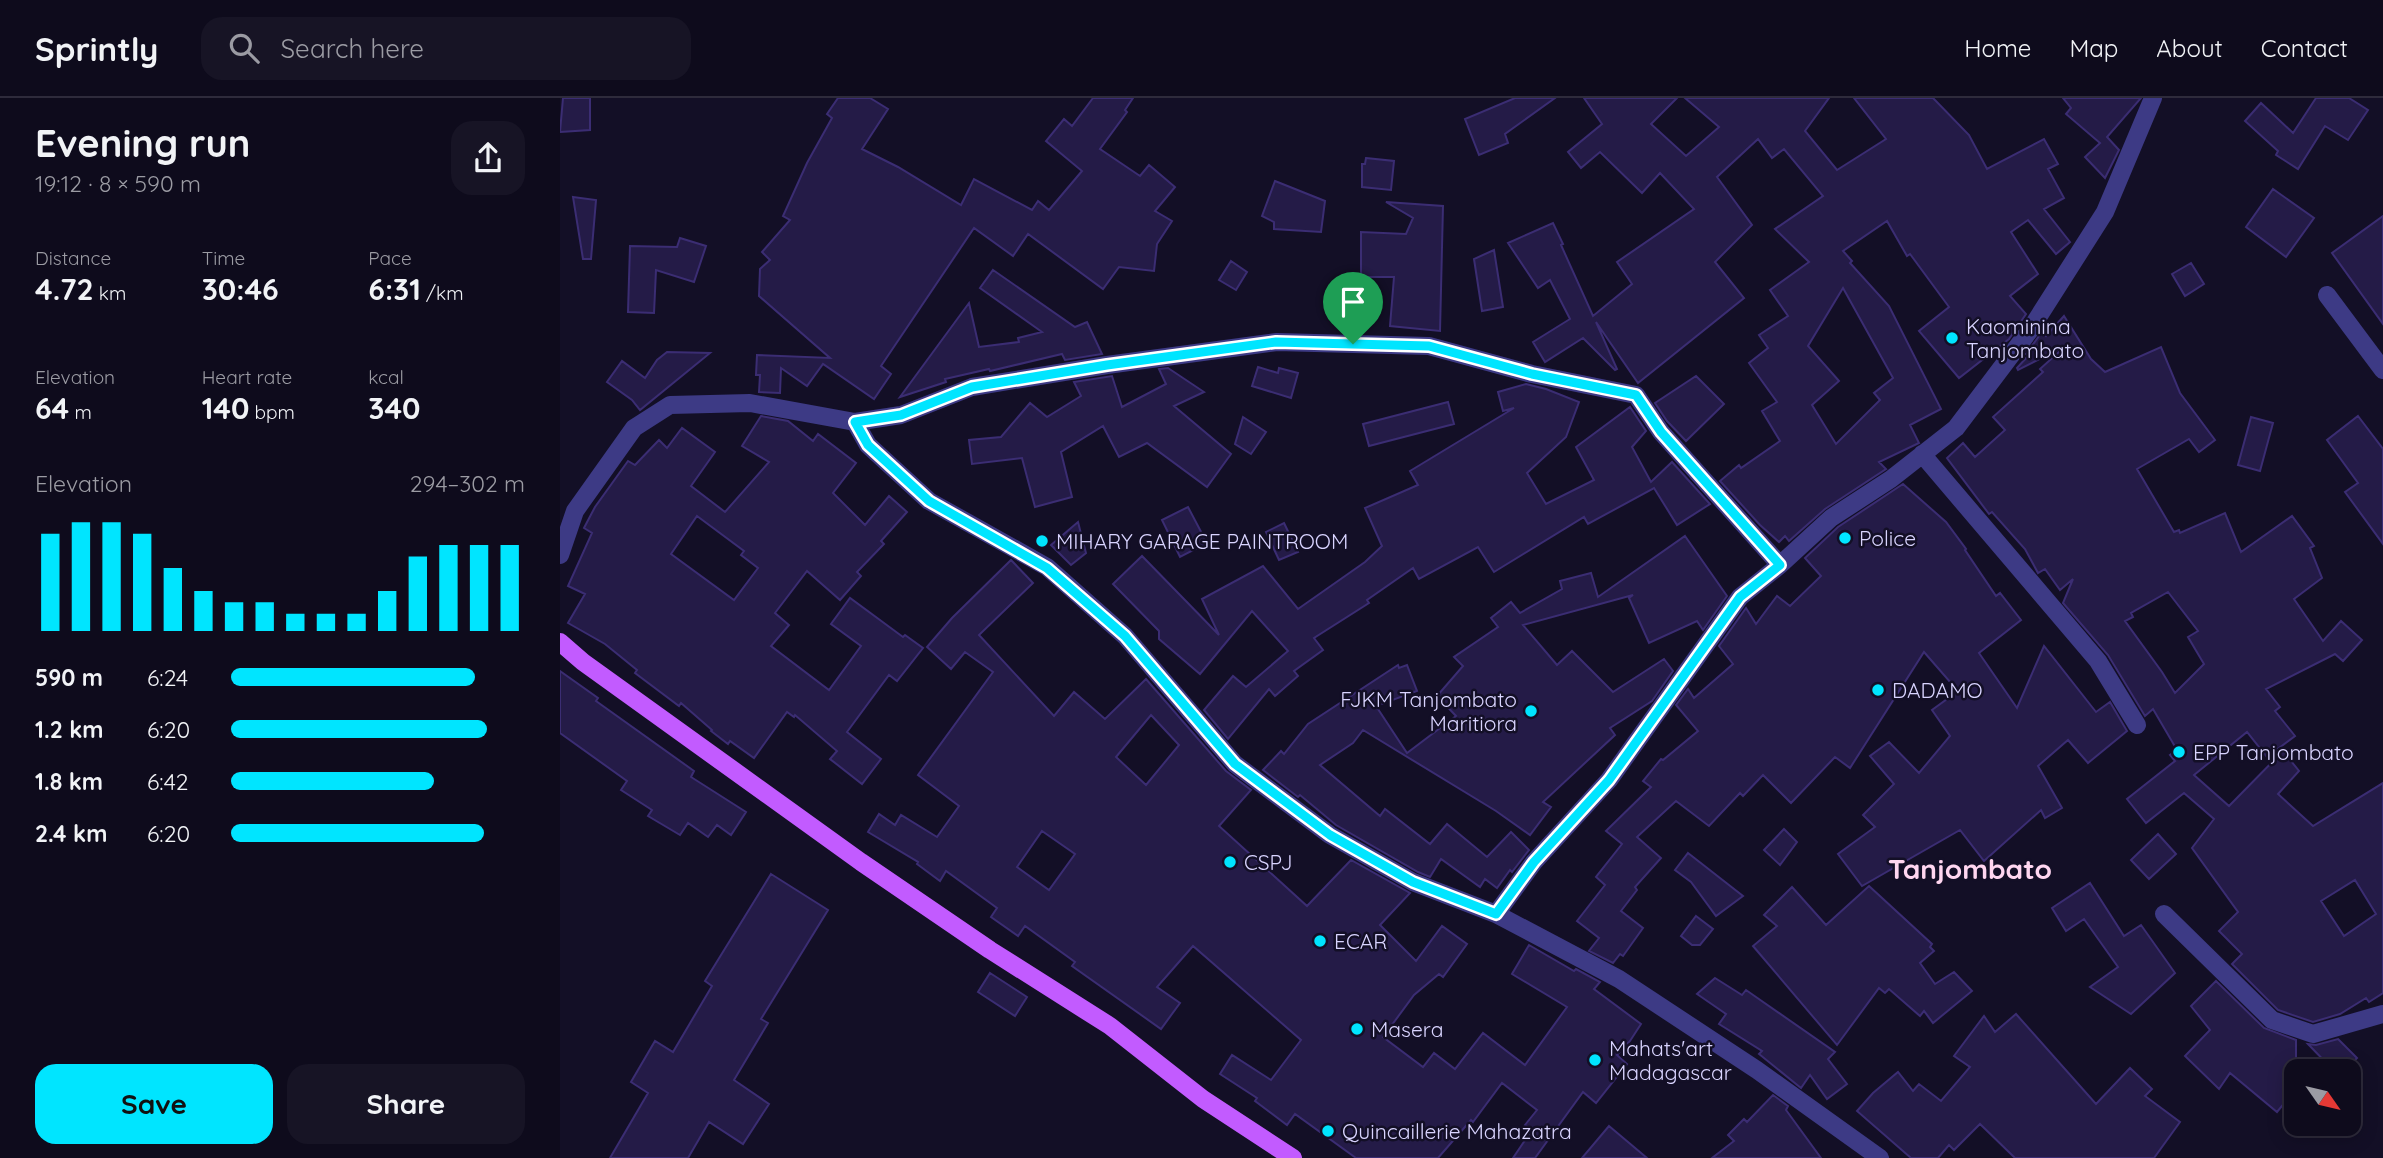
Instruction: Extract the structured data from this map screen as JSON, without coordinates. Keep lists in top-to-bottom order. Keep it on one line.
{"districts":["Tanjombato"],"places":["Kaominina Tanjombato","Police","MIHARY GARAGE PAINTROOM","DADAMO","FJKM Tanjombato Maritiora","EPP Tanjombato","CSPJ","ECAR","Masera","Mahats'art Madagascar","Quincaillerie Mahazatra"],"north":"bottom right","page":{"header":"Sprintly","search":"Search here","nav":["Home","Map","About","Contact"],"heading":["Evening run","19:12 · 8 × 590 m"],"stats":[["Distance","4.72 km"],["Time","30:46"],["Pace","6:31 /km"],["Elevation","64 m"],["Heart rate","140 bpm"],["kcal","340"]],"chart":["Elevation","294–302 m"],"list":[{"name":"590 m","note":"6:24"},{"name":"1.2 km","note":"6:20"},{"name":"1.8 km","note":"6:42"},{"name":"2.4 km","note":"6:20"}],"buttons":["Save","Share"]}}
